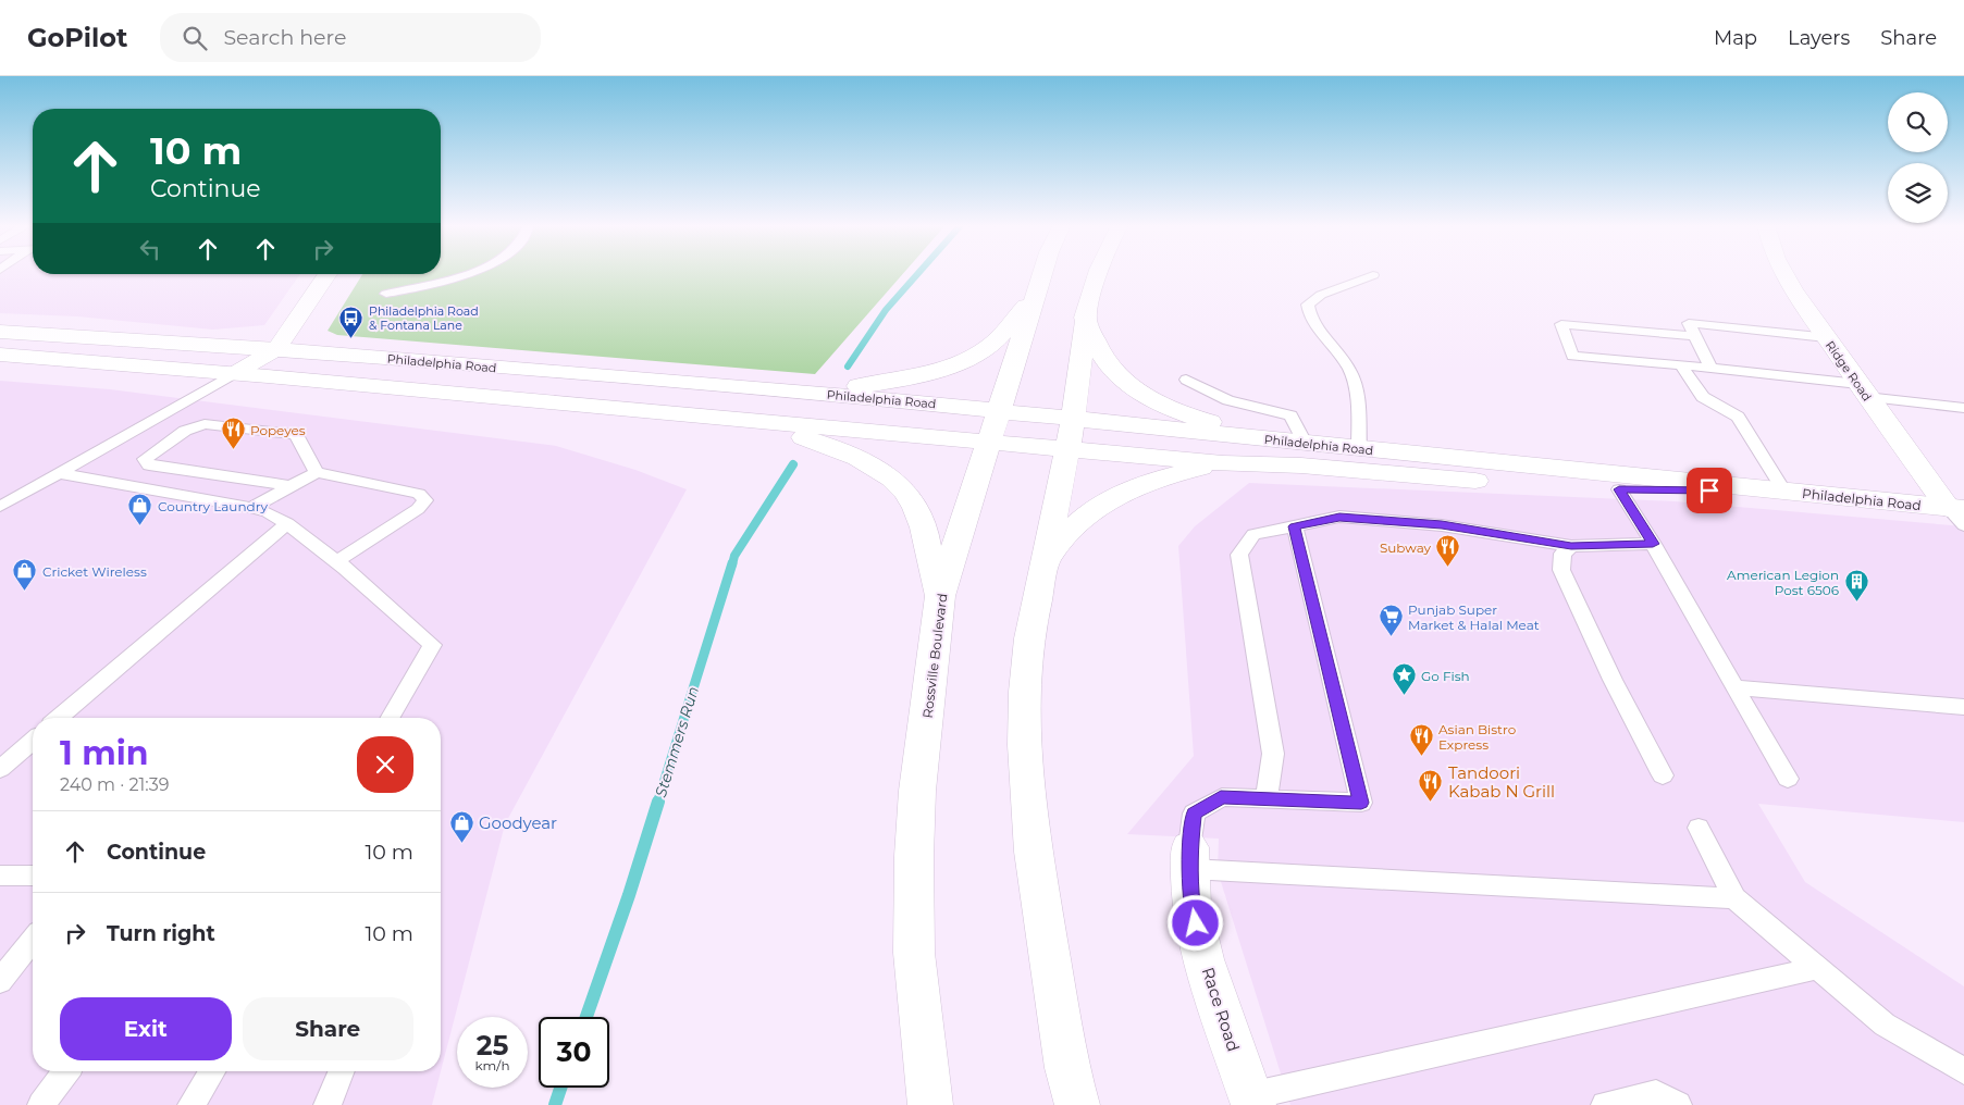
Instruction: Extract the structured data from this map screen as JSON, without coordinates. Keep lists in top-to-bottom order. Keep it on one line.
{"streets":{"main road":["Philadelphia Road","Ridge Road","Rossville Boulevard","Race Road"]},"crossings":[["Philadelphia Road","Ridge Road"],["Philadelphia Road","Rossville Boulevard"]],"water":["Stemmers Run"],"places":{"bus stop":["Philadelphia Road & Fontana Lane"],"restaurant":["Popeyes","Subway","Asian Bistro Express","Tandoori Kabab N Grill"],"shop":["Country Laundry","Cricket Wireless","Goodyear"],"building":["American Legion Post 6506"],"supermarket":["Punjab Super Market & Halal Meat"],"place":["Go Fish"]},"page":{"header":"GoPilot","search":"Search here","nav":["Map","Layers","Share"],"turn":["10 m","Continue"],"heading":["1 min","240 m · 21:39"],"list":[{"name":"Continue","value":"10 m"},{"name":"Turn right","value":"10 m"}],"buttons":["Exit","Share"],"speed":"25 km/h","limit":"30"}}
